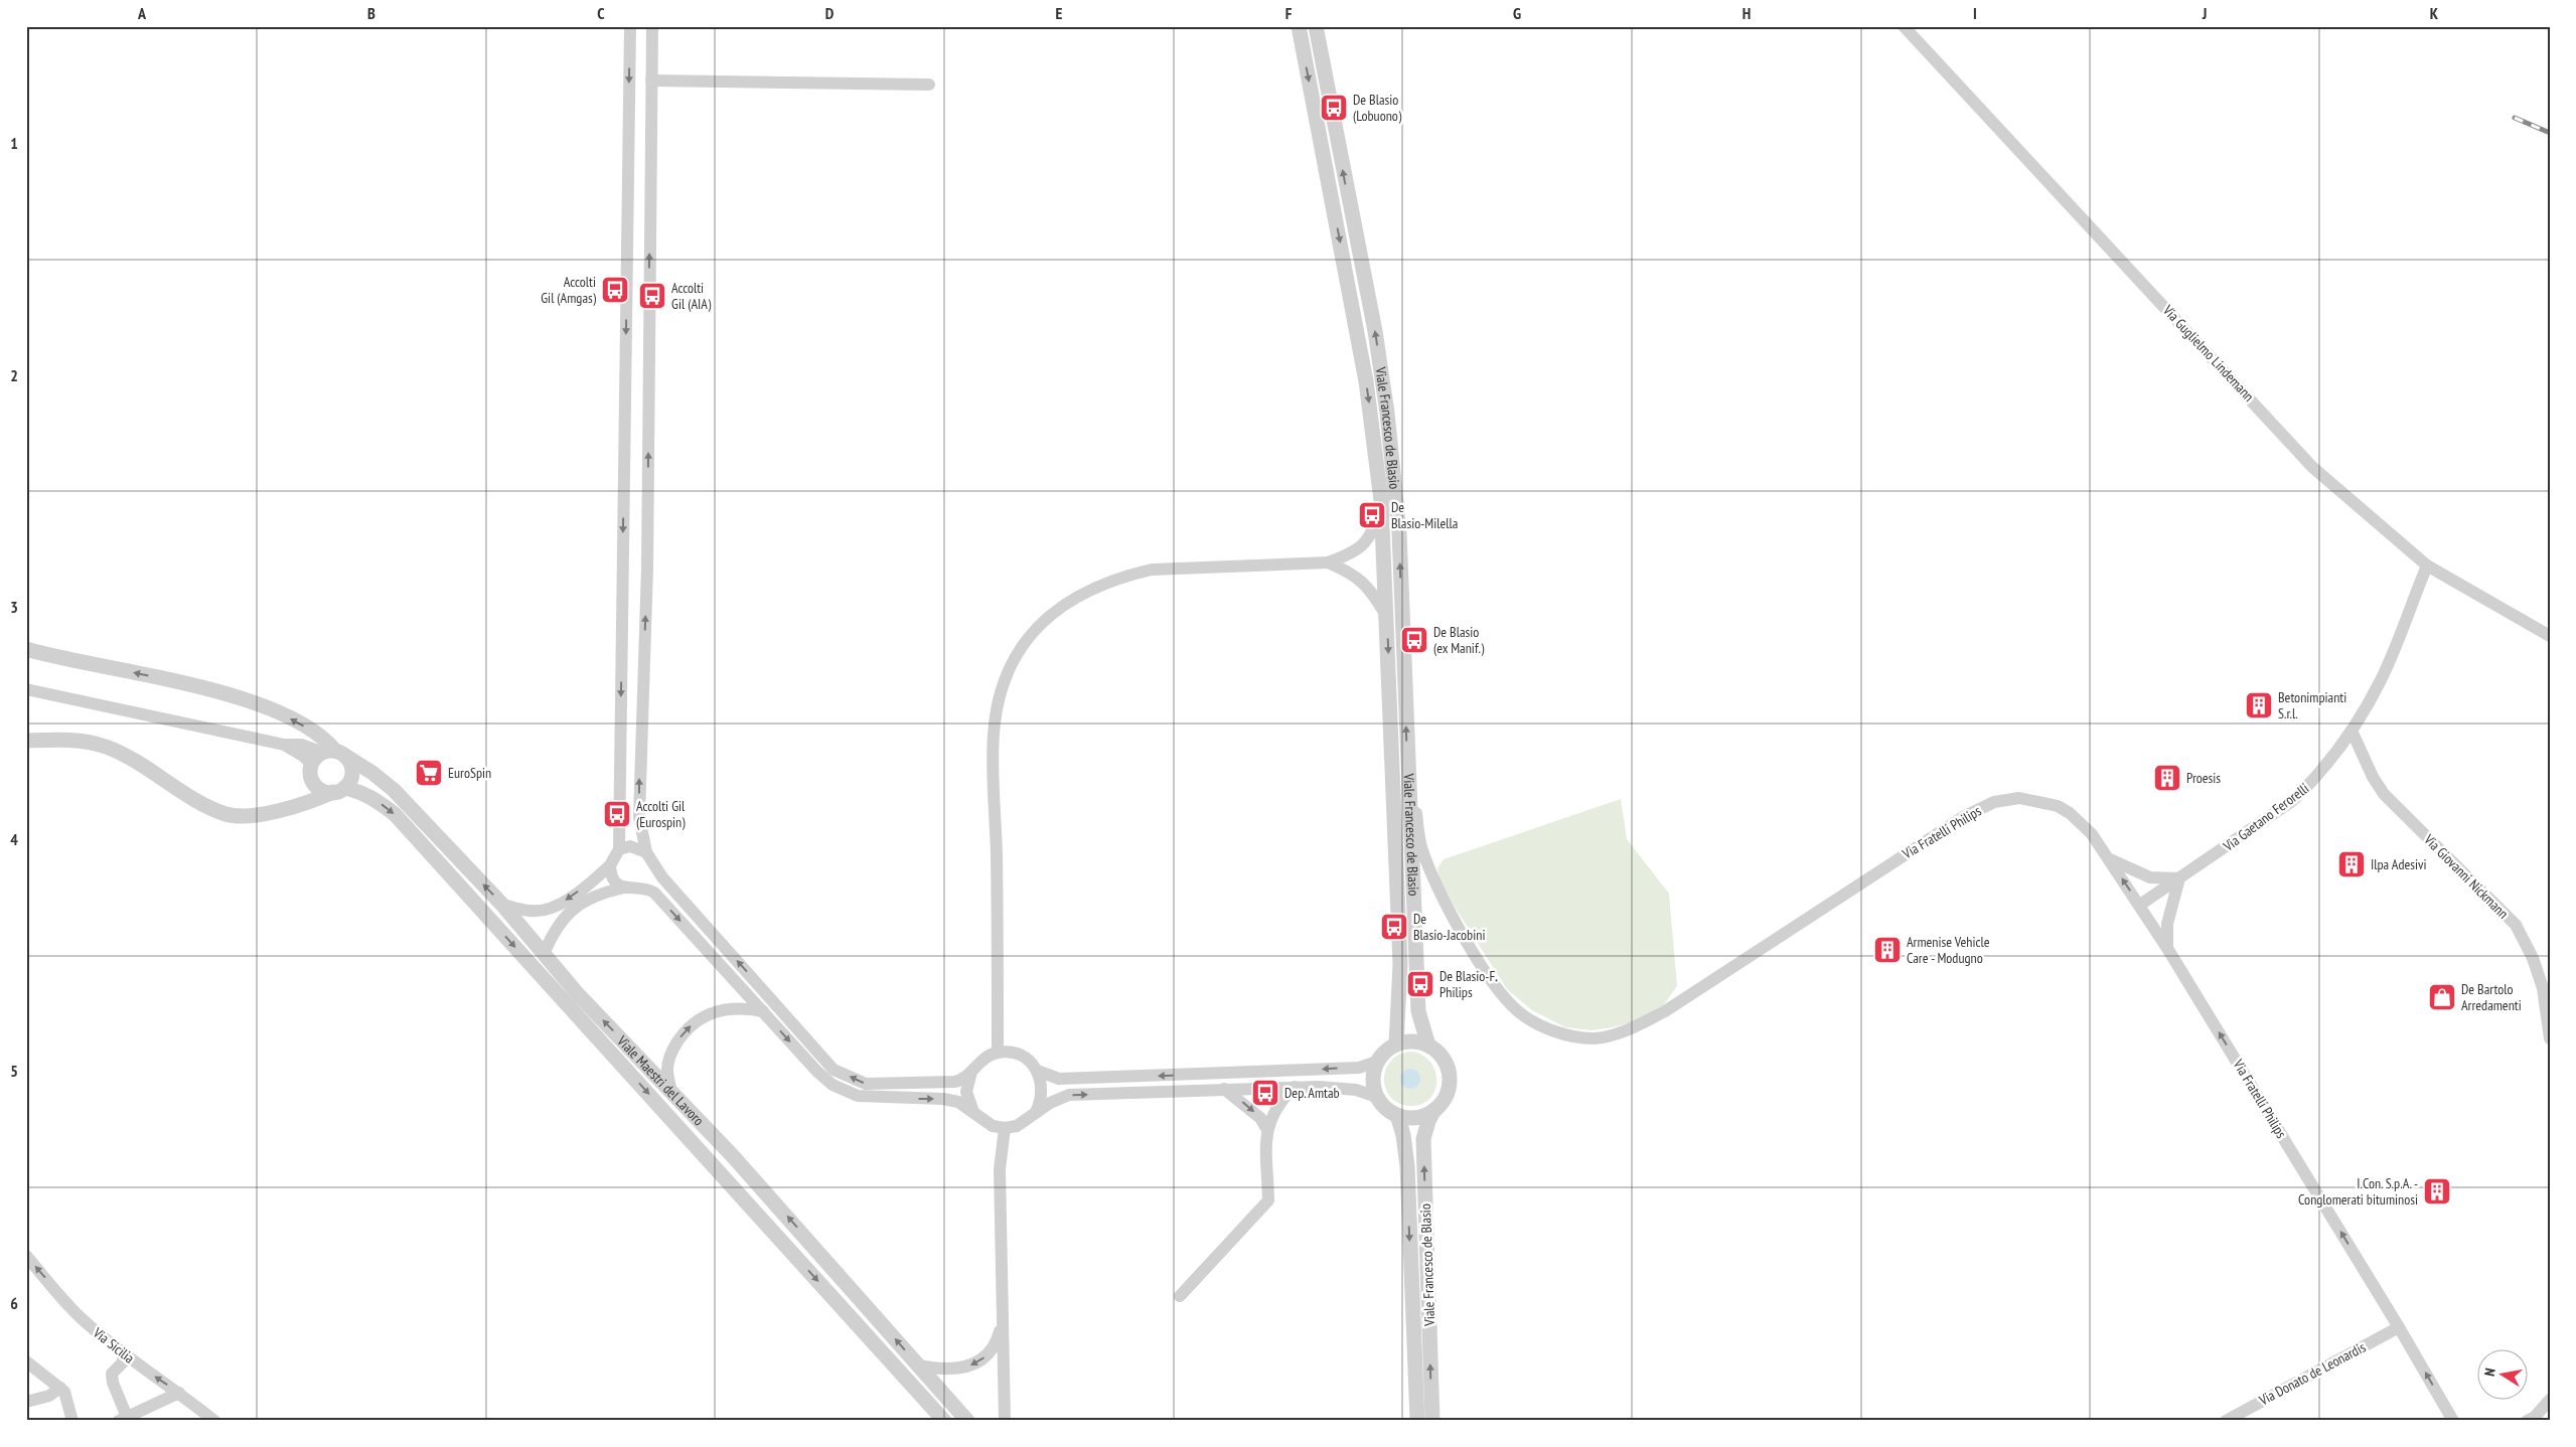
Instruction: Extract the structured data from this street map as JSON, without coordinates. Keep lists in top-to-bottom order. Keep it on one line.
{"streets":{"street":["Via Guglielmo Lindemann","Viale Francesco de Blasio","Via Gaetano Ferorelli","Via Fratelli Philips","Via Giovanni Nickmann","Viale Maestri del Lavoro","Via Sicilia","Via Donato de Leonardis"]},"crossings":[["Via Guglielmo Lindemann","Via Gaetano Ferorelli"],["Viale Francesco de Blasio","Via Fratelli Philips"],["Via Gaetano Ferorelli","Via Fratelli Philips"],["Via Gaetano Ferorelli","Via Giovanni Nickmann"],["Via Fratelli Philips","Via Donato de Leonardis"]],"one_way":["Via Fratelli Philips","Via Sicilia"],"places":{"bus stop":["De Blasio (Lobuono)","Accolti Gil (Amgas)","Accolti Gil (AIA)","De Blasio-Milella","De Blasio (ex Manif.)","Accolti Gil (Eurospin)","De Blasio-Jacobini","De Blasio-F. Philips","Dep. Amtab"],"building":["Betonimpianti S.r.l.","Proesis","Ilpa Adesivi","Armenise Vehicle Care - Modugno","I.Con. S.p.A. - Conglomerati bituminosi"],"supermarket":["EuroSpin"],"shop":["De Bartolo Arredamenti"]},"north":"left","grid":{"columns":["A","B","C","D","E","F","G","H","I","J","K"],"rows":["1","2","3","4","5","6"]}}
